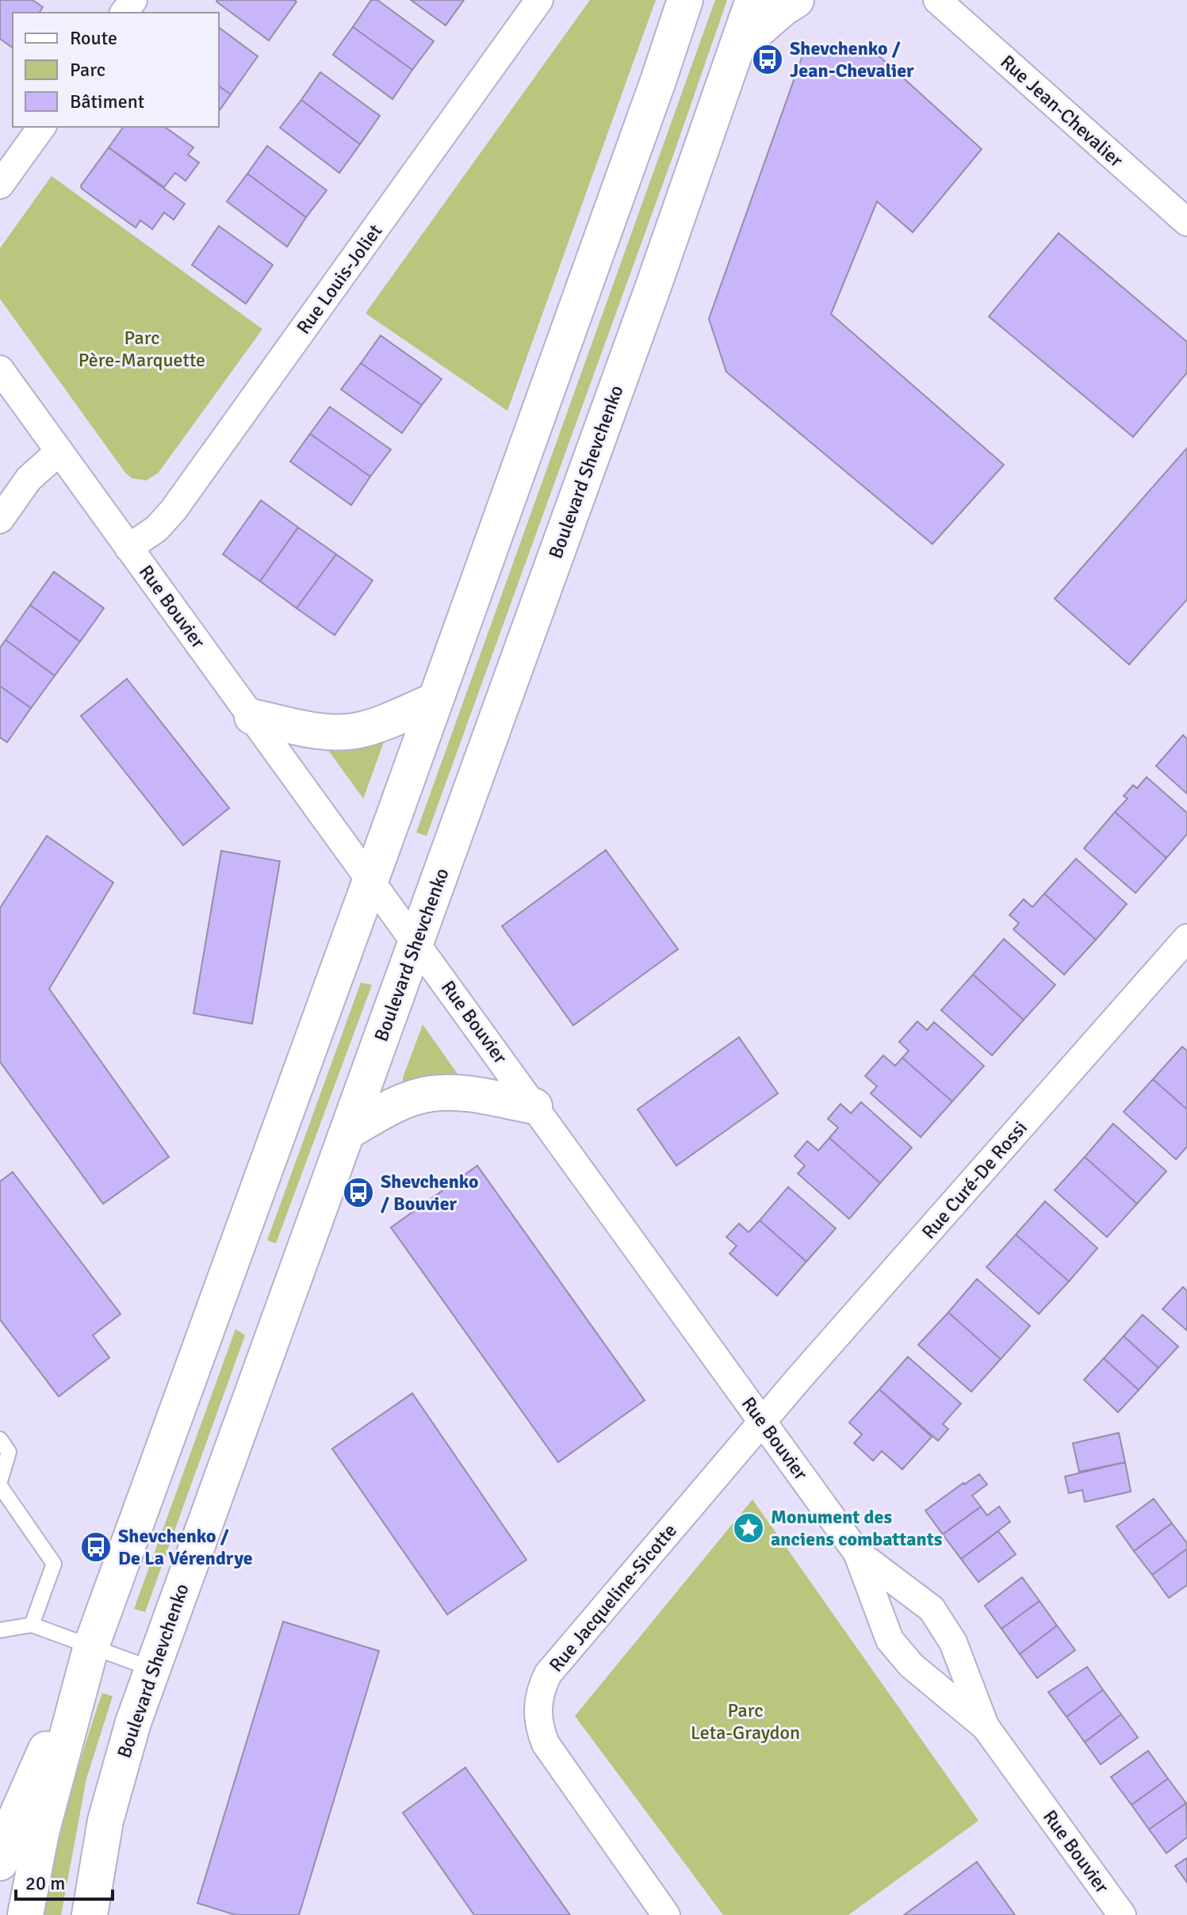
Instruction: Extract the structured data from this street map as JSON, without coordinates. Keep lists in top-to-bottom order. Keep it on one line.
{"streets":{"street":["Rue Jean-Chevalier","Rue Louis-Joliet","Boulevard Shevchenko","Rue Bouvier","Rue Curé-De Rossi","Rue Jacqueline-Sicotte"]},"crossings":[["Rue Louis-Joliet","Rue Bouvier"],["Boulevard Shevchenko","Rue Bouvier"],["Rue Bouvier","Rue Curé-De Rossi"],["Rue Bouvier","Rue Jacqueline-Sicotte"],["Rue Curé-De Rossi","Rue Jacqueline-Sicotte"]],"parks":["Parc Père-Marquette","Parc Leta-Graydon"],"places":{"bus stop":["Shevchenko / Jean-Chevalier","Shevchenko / Bouvier","Shevchenko / De La Vérendrye"],"place":["Monument des anciens combattants"]},"legend":["Route","Parc","Bâtiment"],"scale_bar":"20 m"}
